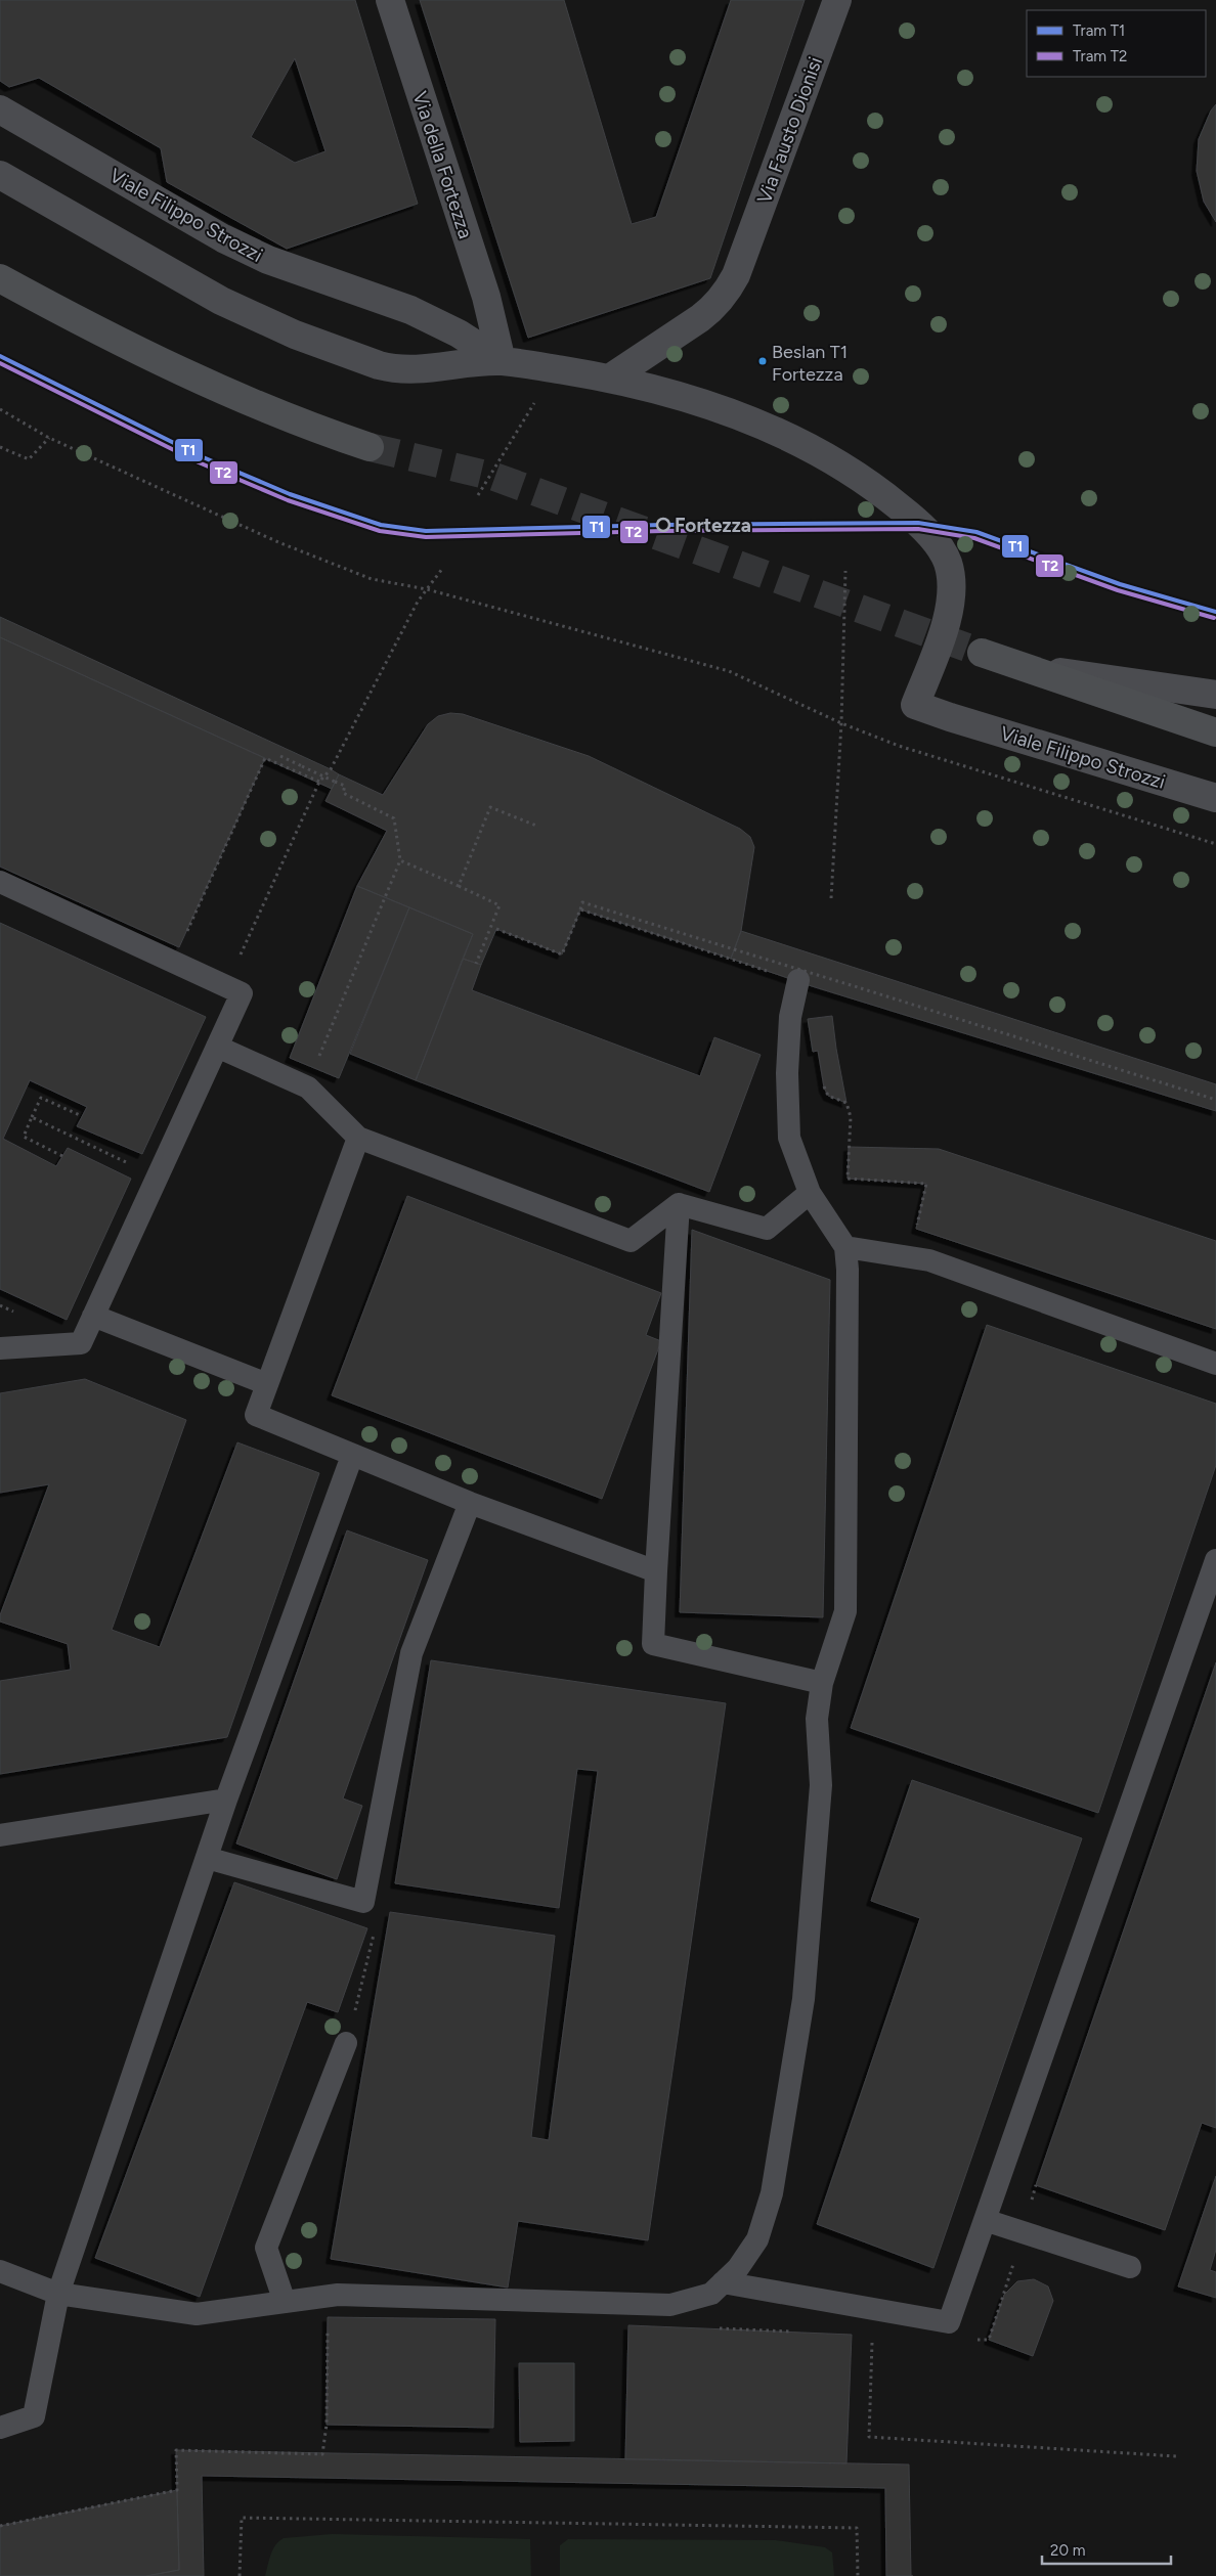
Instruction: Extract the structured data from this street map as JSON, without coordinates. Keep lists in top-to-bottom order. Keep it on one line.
{"streets":{"street":["Via Fausto Dionisi","Via della Fortezza","Viale Filippo Strozzi"]},"crossings":[["Via Fausto Dionisi","Viale Filippo Strozzi"],["Via della Fortezza","Viale Filippo Strozzi"]],"places":["Beslan T1 Fortezza","Fortezza"],"lines":["tram line T1","tram line T2"],"legend":["Tram T1","Tram T2"],"scale_bar":"20 m"}
